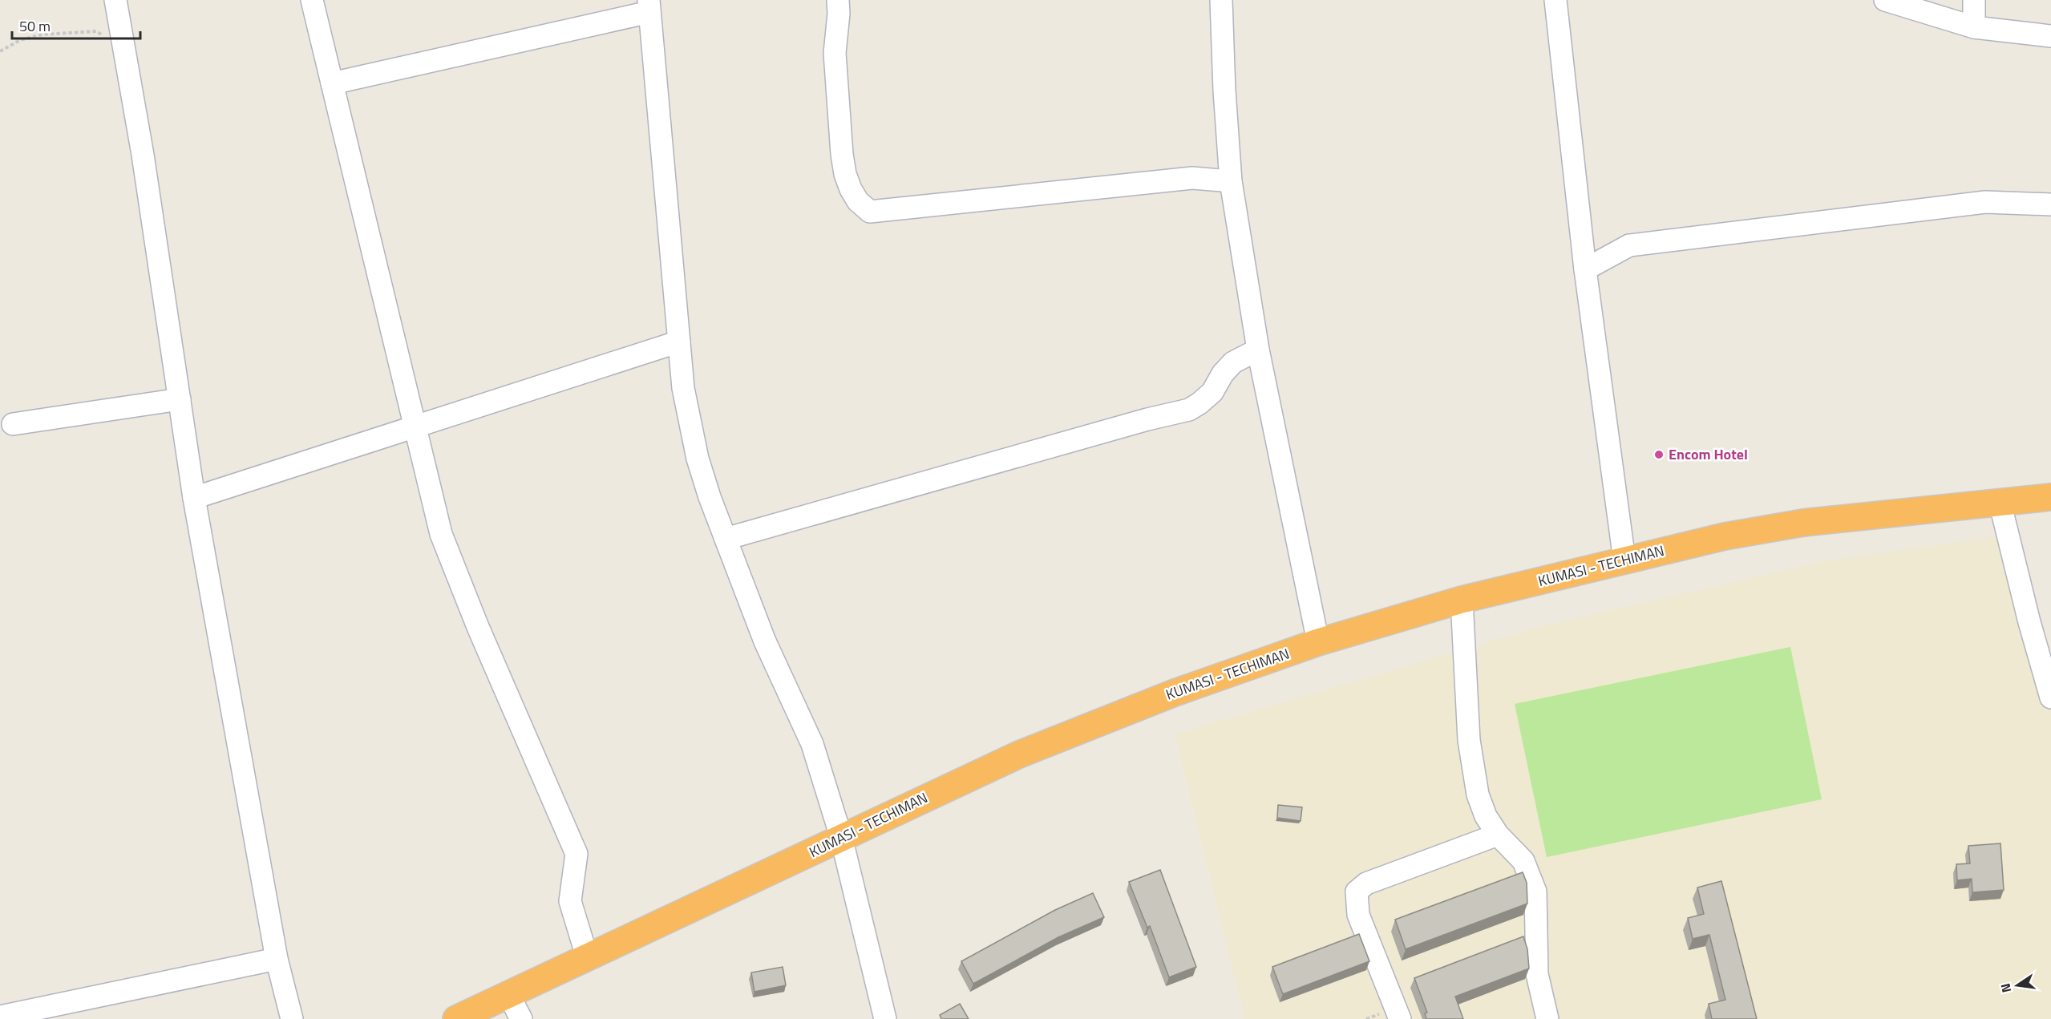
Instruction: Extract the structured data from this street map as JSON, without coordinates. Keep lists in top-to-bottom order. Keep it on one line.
{"streets":{"highway":["KUMASI - TECHIMAN"]},"places":["Encom Hotel"],"scale_bar":"50 m","north":"left"}
